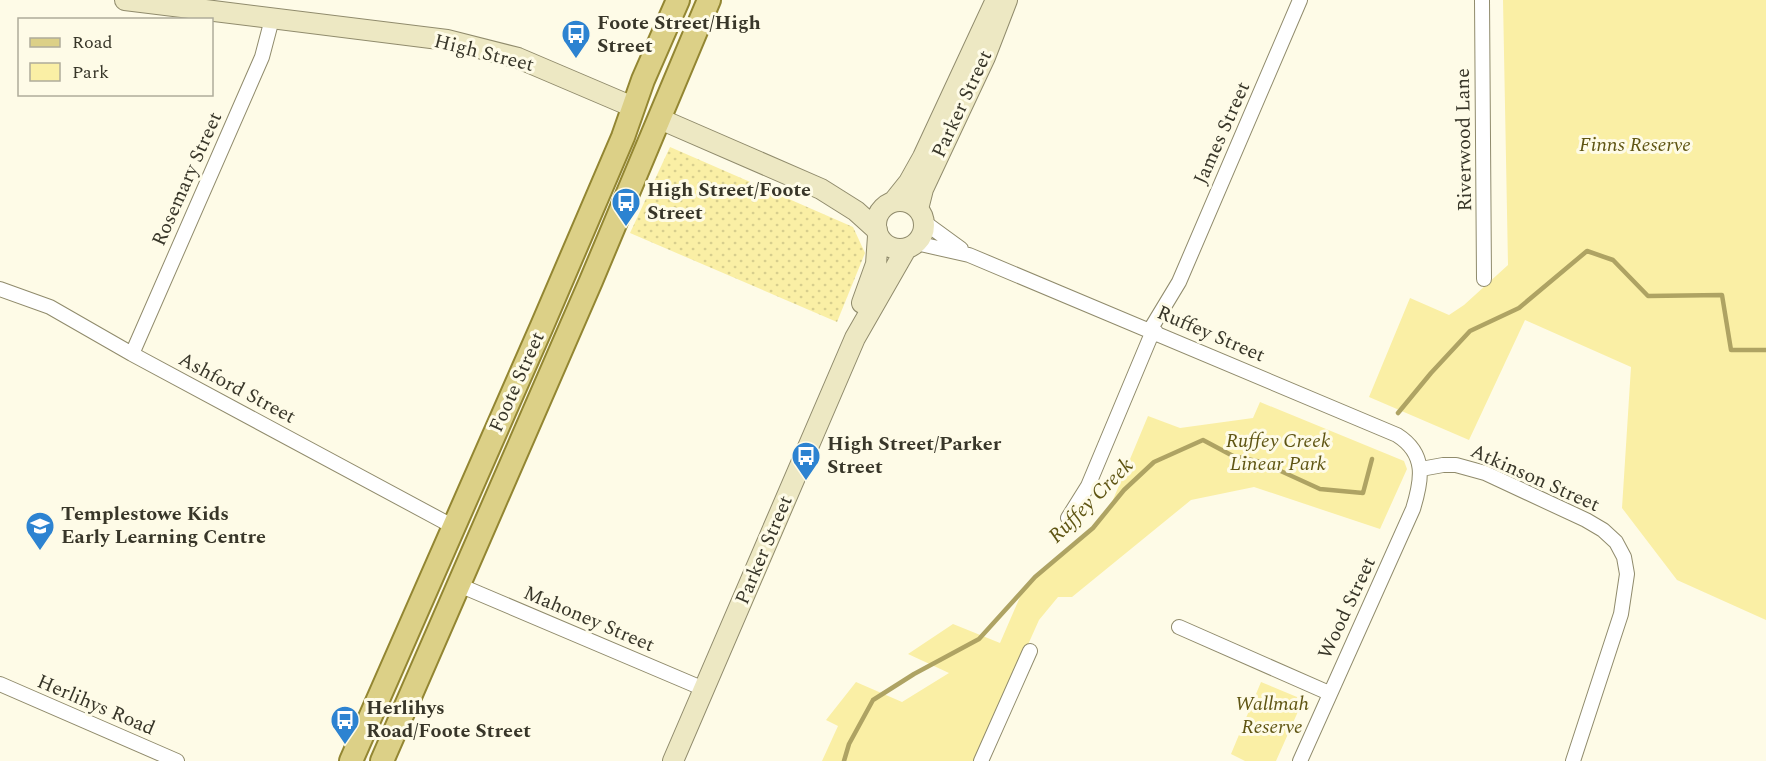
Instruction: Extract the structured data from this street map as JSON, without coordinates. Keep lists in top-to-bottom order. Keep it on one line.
{"streets":{"main road":["High Street","Parker Street","Foote Street"],"street":["James Street","Riverwood Lane","Rosemary Street","Ruffey Street","Ashford Street","Atkinson Street","Wood Street","Mahoney Street","Herlihys Road"]},"crossings":[["High Street","Parker Street"],["High Street","Rosemary Street"],["High Street","Ruffey Street"],["High Street","Foote Street"],["Parker Street","Ruffey Street"],["Parker Street","Mahoney Street"],["James Street","Ruffey Street"],["Rosemary Street","Ashford Street"],["Ruffey Street","Atkinson Street"],["Ruffey Street","Wood Street"],["Foote Street","Ashford Street"],["Foote Street","Mahoney Street"],["Atkinson Street","Wood Street"]],"water":["Ruffey Creek"],"parks":["Finns Reserve","Ruffey Creek Linear Park","Wallmah Reserve"],"places":{"bus stop":["Foote Street/High Street","High Street/Foote Street","High Street/Parker Street","Herlihys Road/Foote Street"],"school or university":["Templestowe Kids Early Learning Centre"]},"legend":["Road","Park"]}
